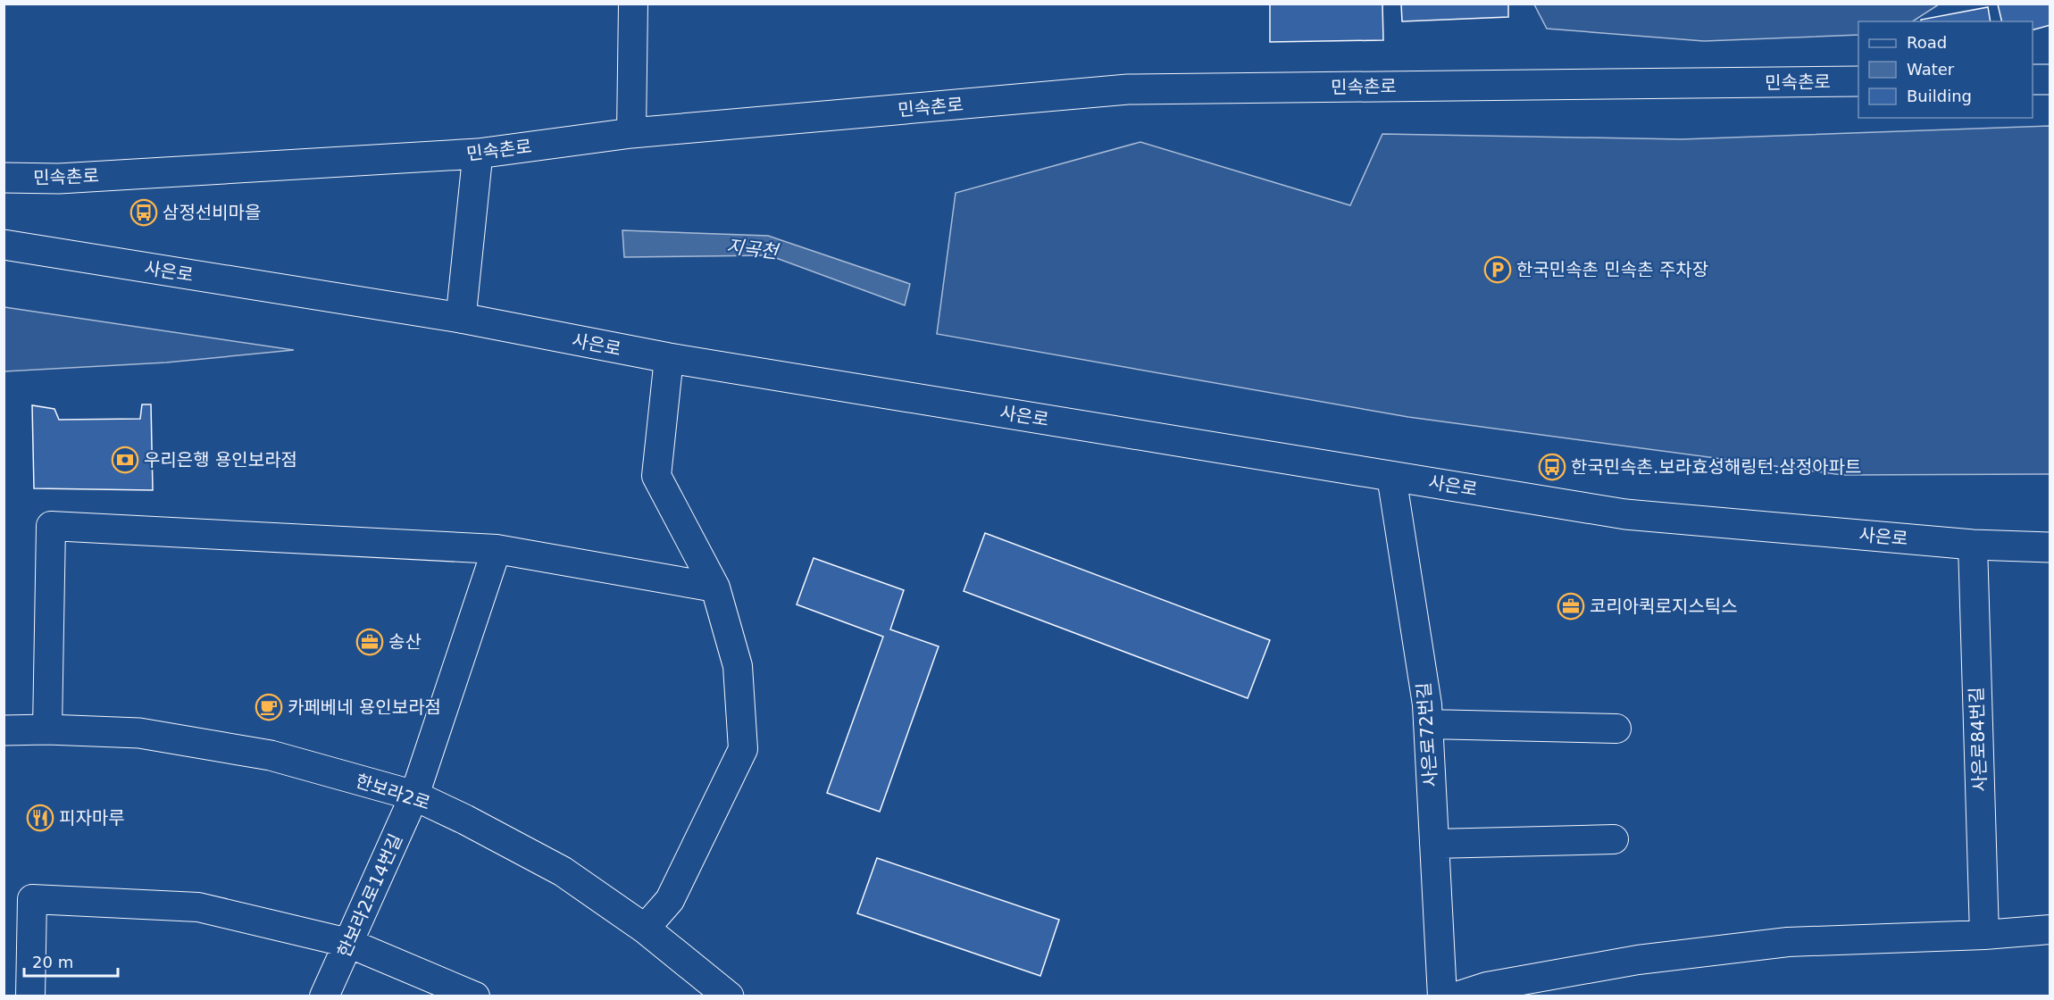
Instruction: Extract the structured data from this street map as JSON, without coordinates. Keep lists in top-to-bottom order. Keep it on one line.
{"streets":{"street":["민속촌로","사은로","사은로72번길","사은로84번길","한보라2로","한보라2로14번길"]},"crossings":[["사은로","사은로72번길"],["사은로","사은로84번길"],["한보라2로","한보라2로14번길"]],"water":["지곡천"],"places":{"bus stop":["삼정선비마을","한국민속촌.보라효성해링턴.삼정아파트"],"parking":["한국민속촌 민속촌 주차장"],"bank":["우리은행 용인보라점"],"office":["코리아퀵로지스틱스","송산"],"cafe":["카페베네 용인보라점"],"restaurant":["피자마루"]},"legend":["Road","Water","Building"],"scale_bar":"20 m"}
